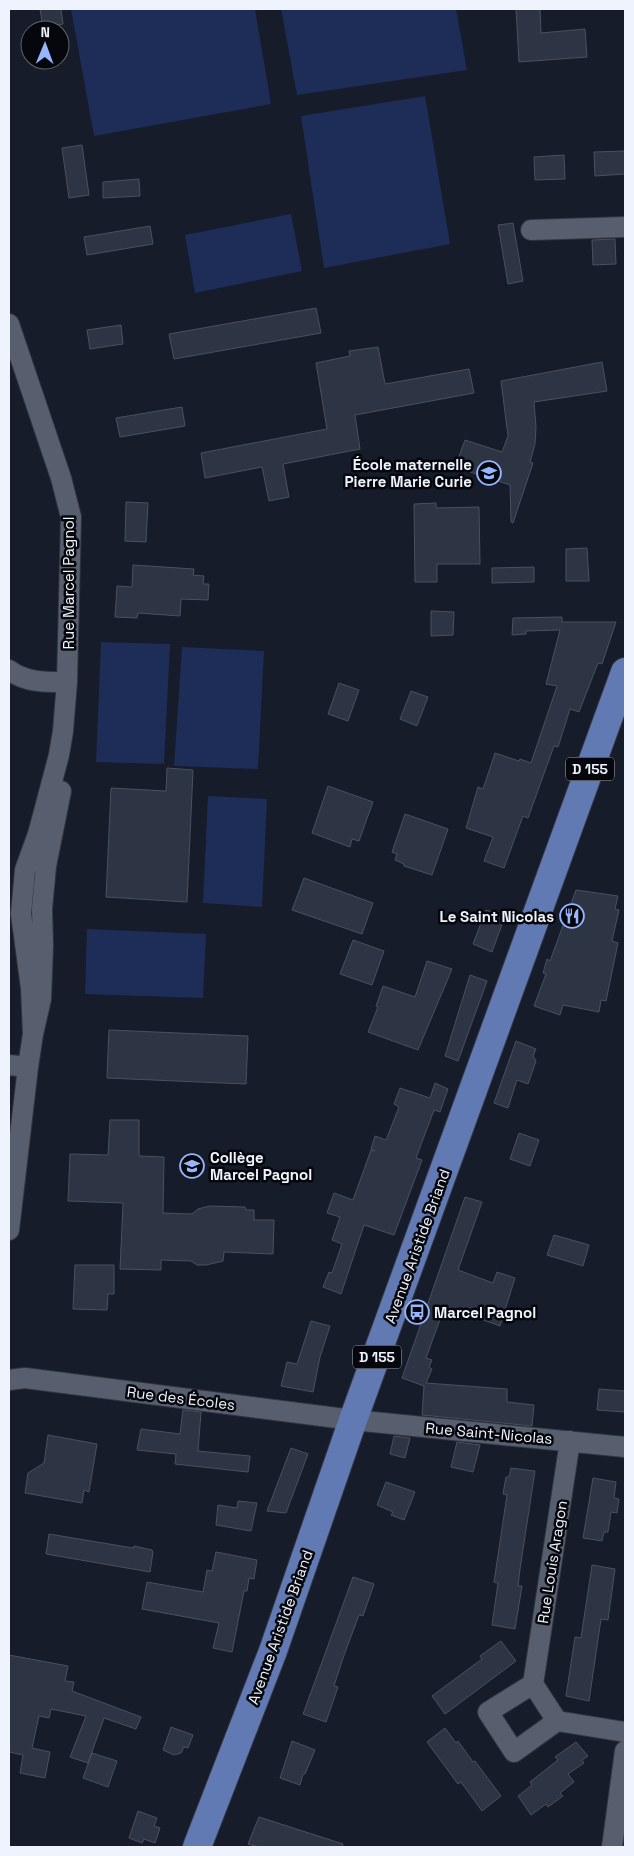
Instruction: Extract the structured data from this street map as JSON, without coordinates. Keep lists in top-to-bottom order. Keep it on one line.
{"streets":{"main road":["D 155","Avenue Aristide Briand"],"street":["Rue Marcel Pagnol","Rue des Écoles","Rue Saint-Nicolas","Rue Louis Aragon"]},"crossings":[["Avenue Aristide Briand","Rue des Écoles"],["Avenue Aristide Briand","Rue Saint-Nicolas"],["Rue des Écoles","Rue Saint-Nicolas"],["Rue Saint-Nicolas","Rue Louis Aragon"]],"places":{"school or university":["École maternelle Pierre Marie Curie","Collège Marcel Pagnol"],"restaurant":["Le Saint Nicolas"],"bus stop":["Marcel Pagnol"]},"north":"top"}
